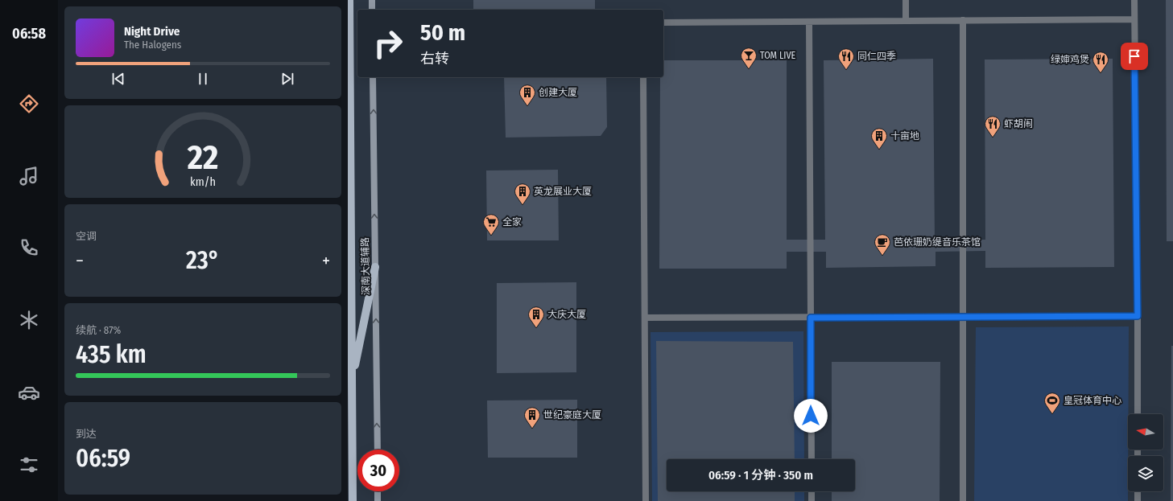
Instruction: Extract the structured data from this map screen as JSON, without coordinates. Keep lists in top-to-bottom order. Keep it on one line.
{"streets":{"main road":["深南大道辅路"]},"places":{"bar":["TOM LIVE"],"restaurant":["同仁四季","绿婶鸡煲","虾胡闹"],"building":["创建大厦","十亩地","英龙展业大厦","大庆大厦","世纪豪庭大厦"],"supermarket":["全家"],"cafe":["芭依珊奶缇音乐茶馆"],"sports":["皇冠体育中心"]},"north":"left","page":{"tabs":"06:58","turn":["50 m","右转"],"song":["Night Drive","The Halogens"],"tile":["空调",["续航 · 87%","435 km"],["到达","06:59"]],"heat":["−","23°","+"],"limit":"30","trip":"06:59 · 1 分钟 · 350 m","gauge":["22","km/h"]}}
